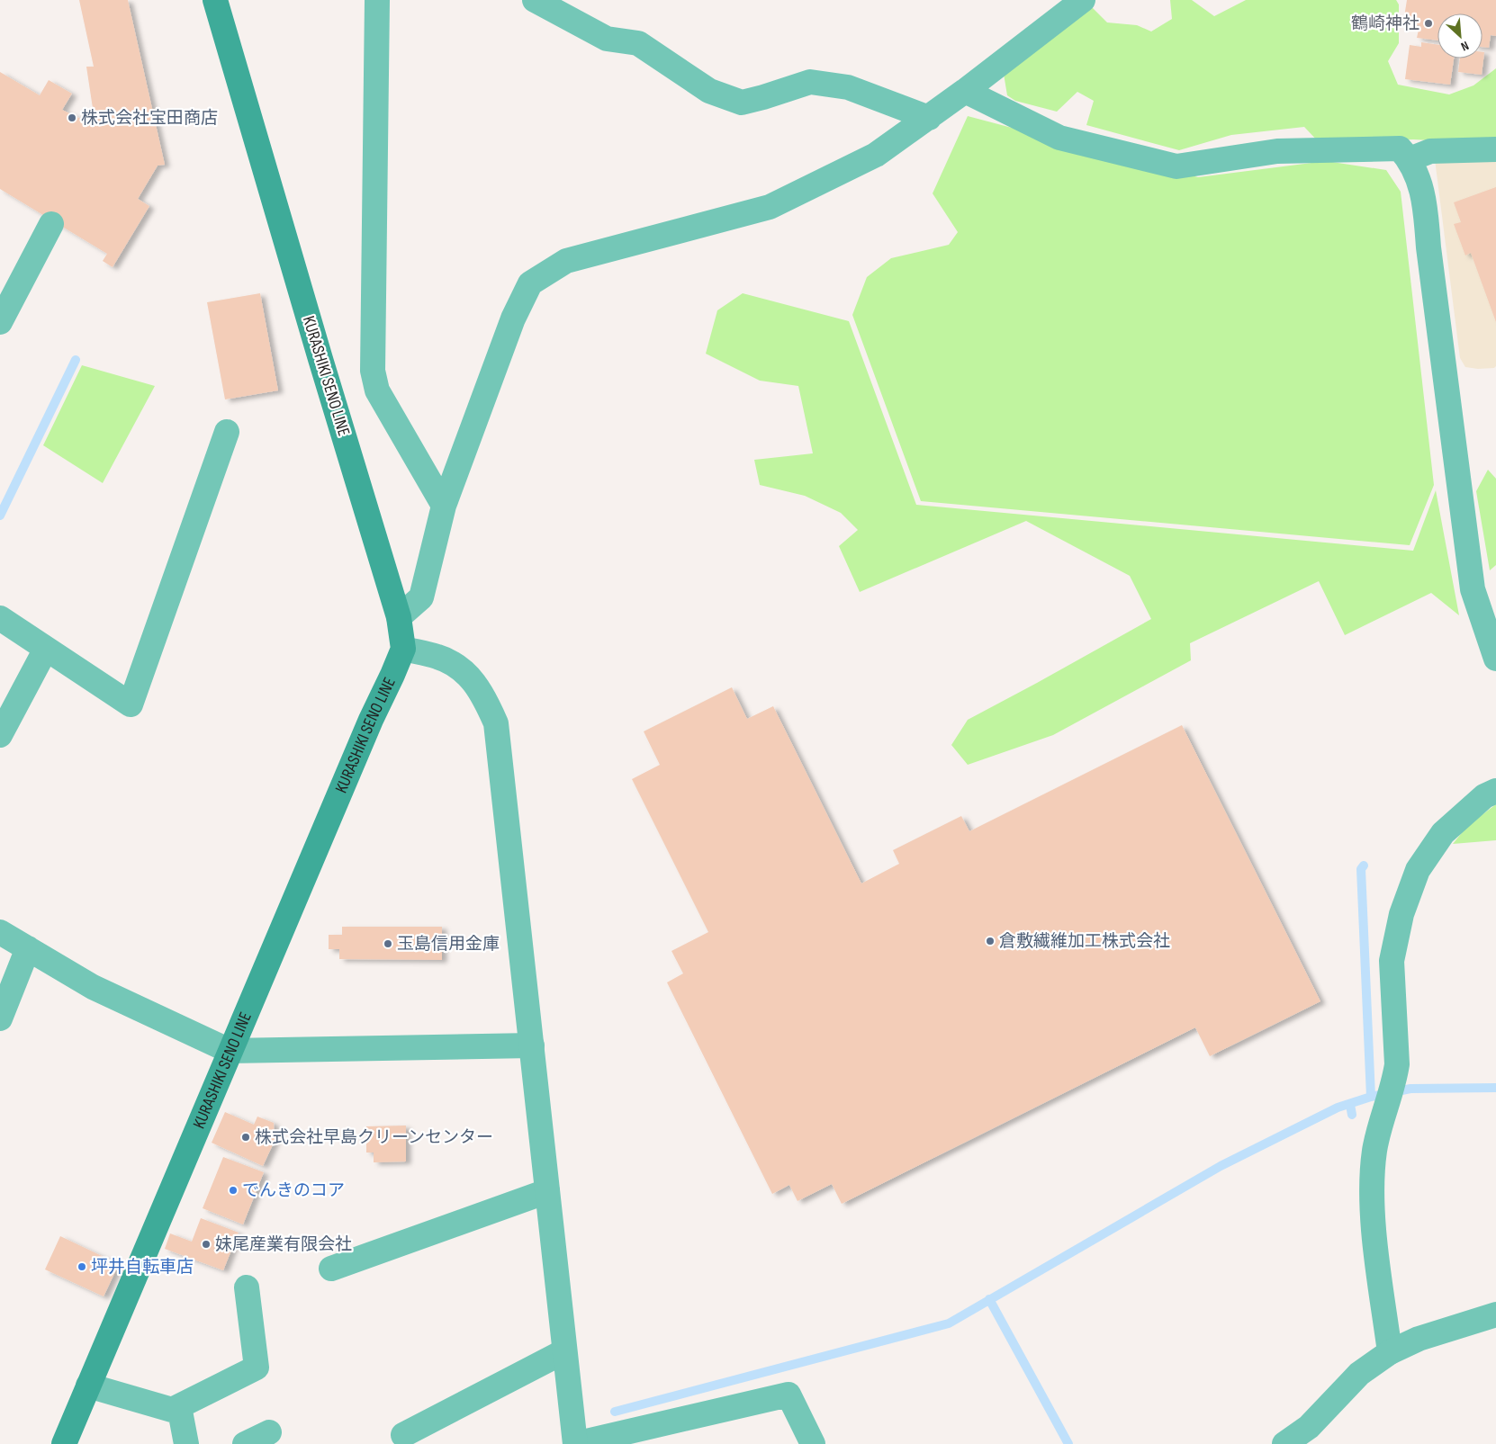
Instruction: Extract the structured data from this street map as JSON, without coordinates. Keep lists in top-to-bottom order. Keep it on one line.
{"streets":{"main road":["KURASHIKI SENO LINE"]},"places":["鶴崎神社","株式会社宝田商店","倉敷繊維加工株式会社","玉島信用金庫","株式会社早島クリーンセンター","でんきのコア","妹尾産業有限会社","坪井自転車店"],"north":"bottom right"}
